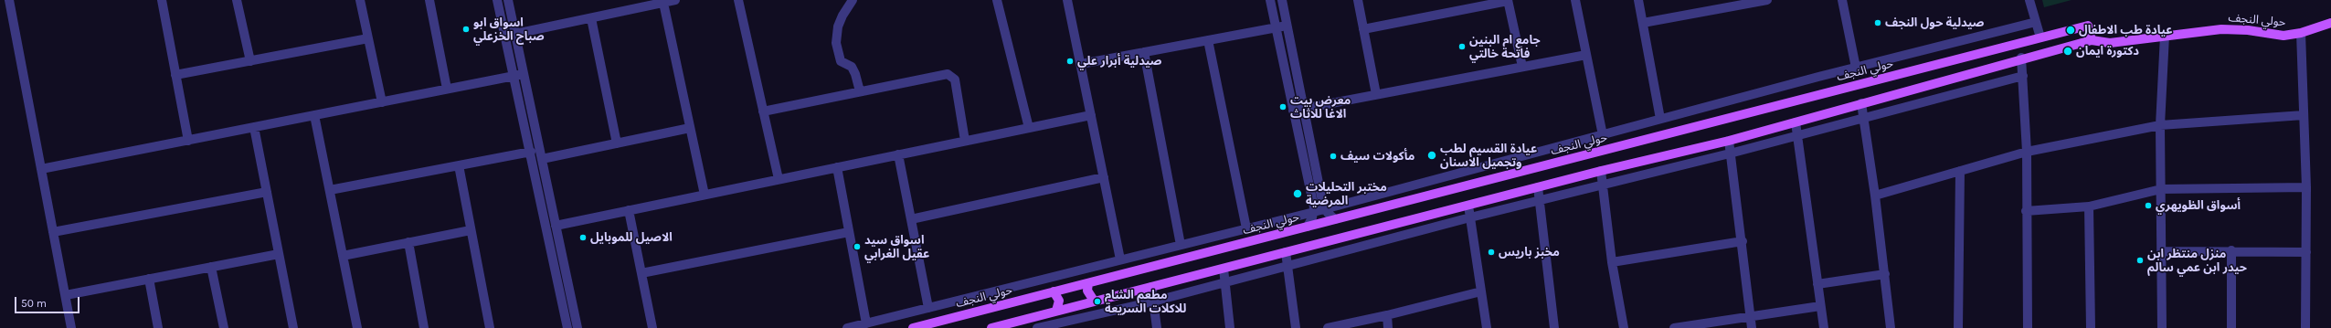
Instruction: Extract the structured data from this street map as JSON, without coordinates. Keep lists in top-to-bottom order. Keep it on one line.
{"streets":{"main road":["حولي النجف"]},"places":["صيدلية حول النجف","اسواق ابو صباح الخزعلي","عيادة طب الاطفال","جامع ام البنين فاتحة خالتي","دكتورة ايمان","صيدلية أبرار علي","معرض بيت الاغا للاثاث","عيادة القسيم لطب وتجميل الاسنان","مأكولات سيف","مختبر التحليلات المرضية","أسواق الظويهري","الاصيل للموبايل","اسواق سيد عقيل الغرابي","مخبز باريس","منزل منتظر ابن حيدر ابن عمي سالم","مطعم الشام للاكلات السريعة"],"scale_bar":"50 m"}
